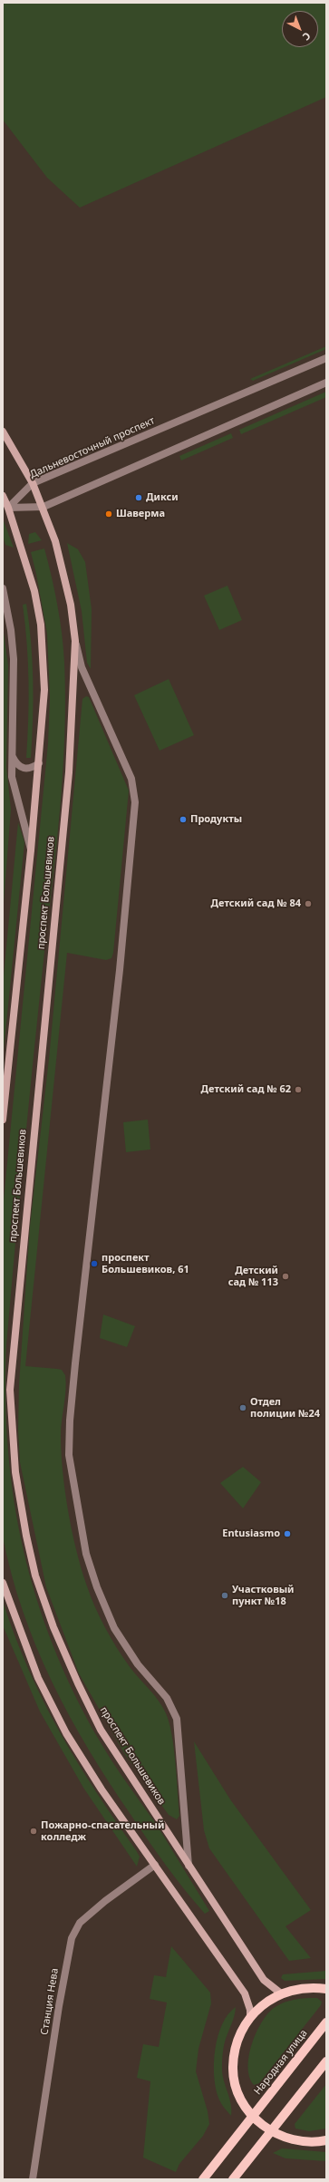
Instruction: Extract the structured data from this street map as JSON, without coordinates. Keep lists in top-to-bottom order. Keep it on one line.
{"streets":{"main road":["проспект Большевиков","Народная улица"],"street":["Дальневосточный проспект","Станция Нева"]},"crossings":[["Дальневосточный проспект","проспект Большевиков"]],"places":["Дикси","Шаверма","Продукты","Детский сад № 84","Детский сад № 62","проспект Большевиков, 61","Детский сад № 113","Отдел полиции №24","Entusiasmo","Участковый пункт №18","Пожарно-спасательный колледж"],"north":"bottom right"}
